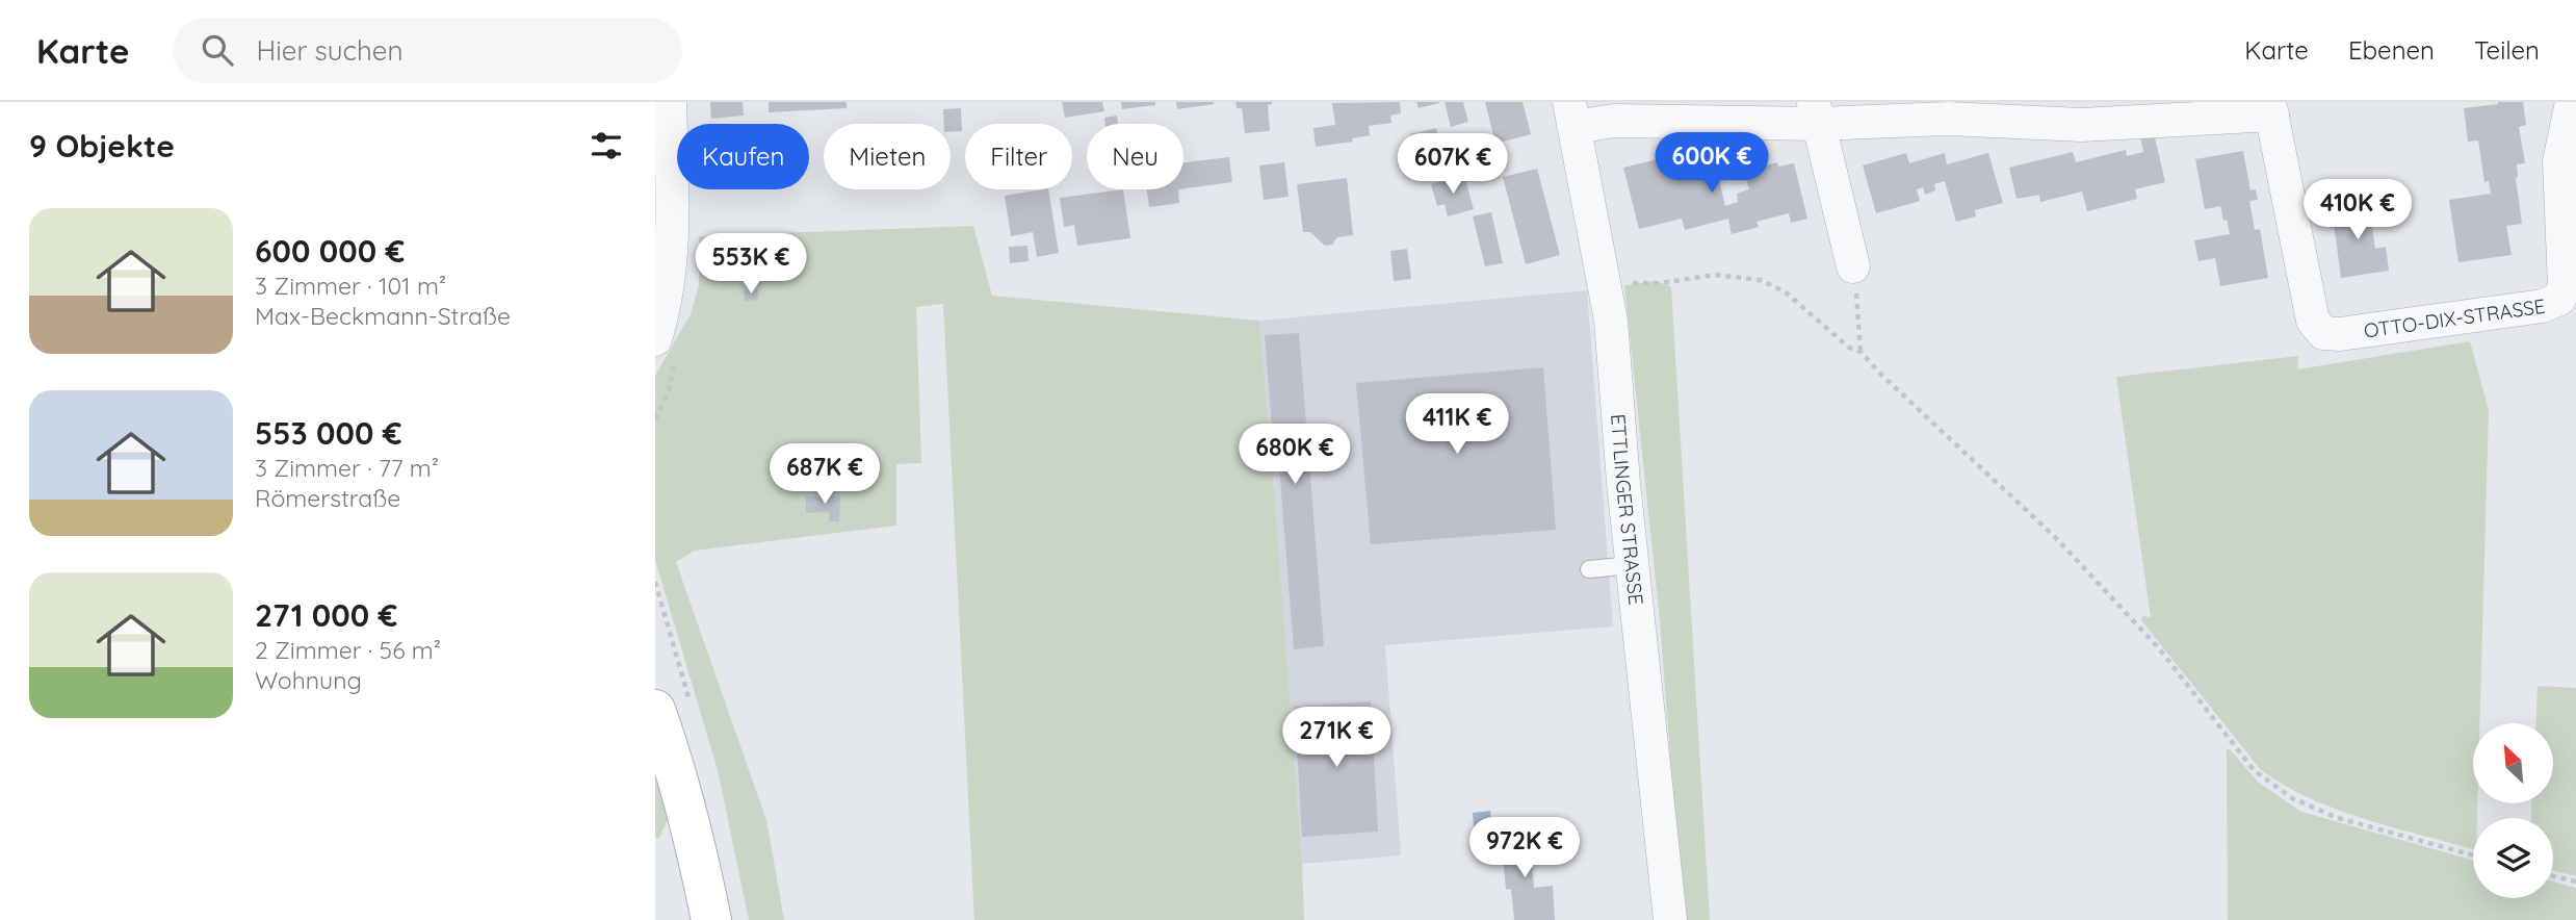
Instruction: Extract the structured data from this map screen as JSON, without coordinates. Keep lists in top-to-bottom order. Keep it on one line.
{"streets":{"street":["OTTO-DIX-STRASSE","ETTLINGER STRASSE"]},"north":"top left","page":{"header":"Karte","search":"Hier suchen","nav":["Karte","Ebenen","Teilen"],"heading":"9 Objekte","chip":["Kaufen","Mieten","Filter","Neu"],"price":["600K €","607K €","410K €","553K €","411K €","680K €","687K €","271K €","972K €"],"list":[{"name":"600 000 €","note":"3 Zimmer · 101 m² · Max-Beckmann-Straße"},{"name":"553 000 €","note":"3 Zimmer · 77 m² · Römerstraße"},{"name":"271 000 €","note":"2 Zimmer · 56 m² · Wohnung"}]}}
